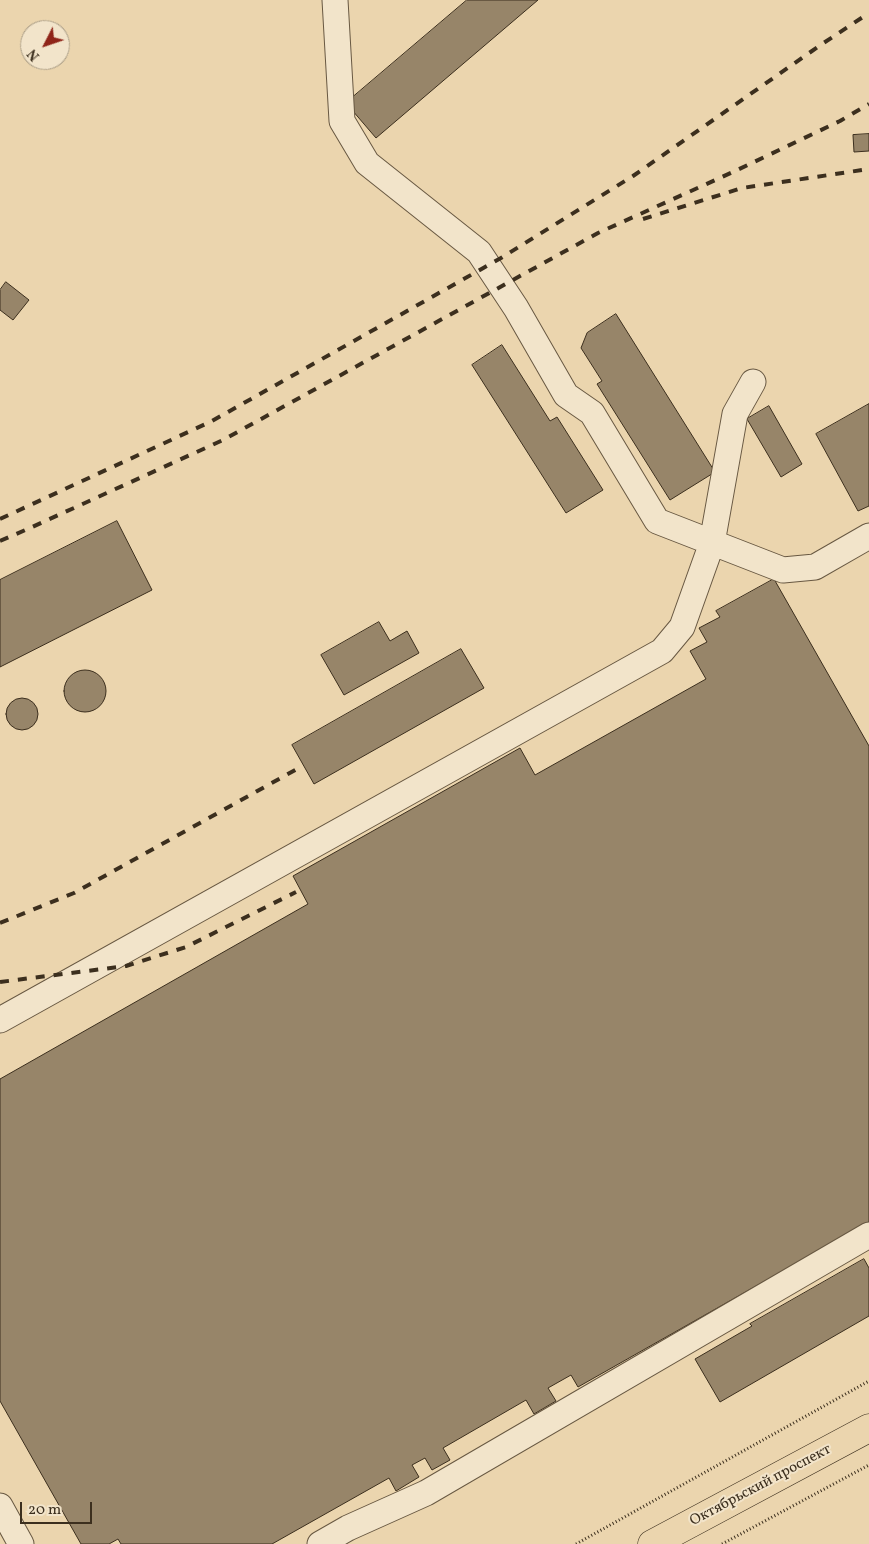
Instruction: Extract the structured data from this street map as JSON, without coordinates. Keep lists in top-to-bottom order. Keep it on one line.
{"streets":{"main road":["Октябрьский проспект"]},"scale_bar":"20 m","north":"bottom left"}
